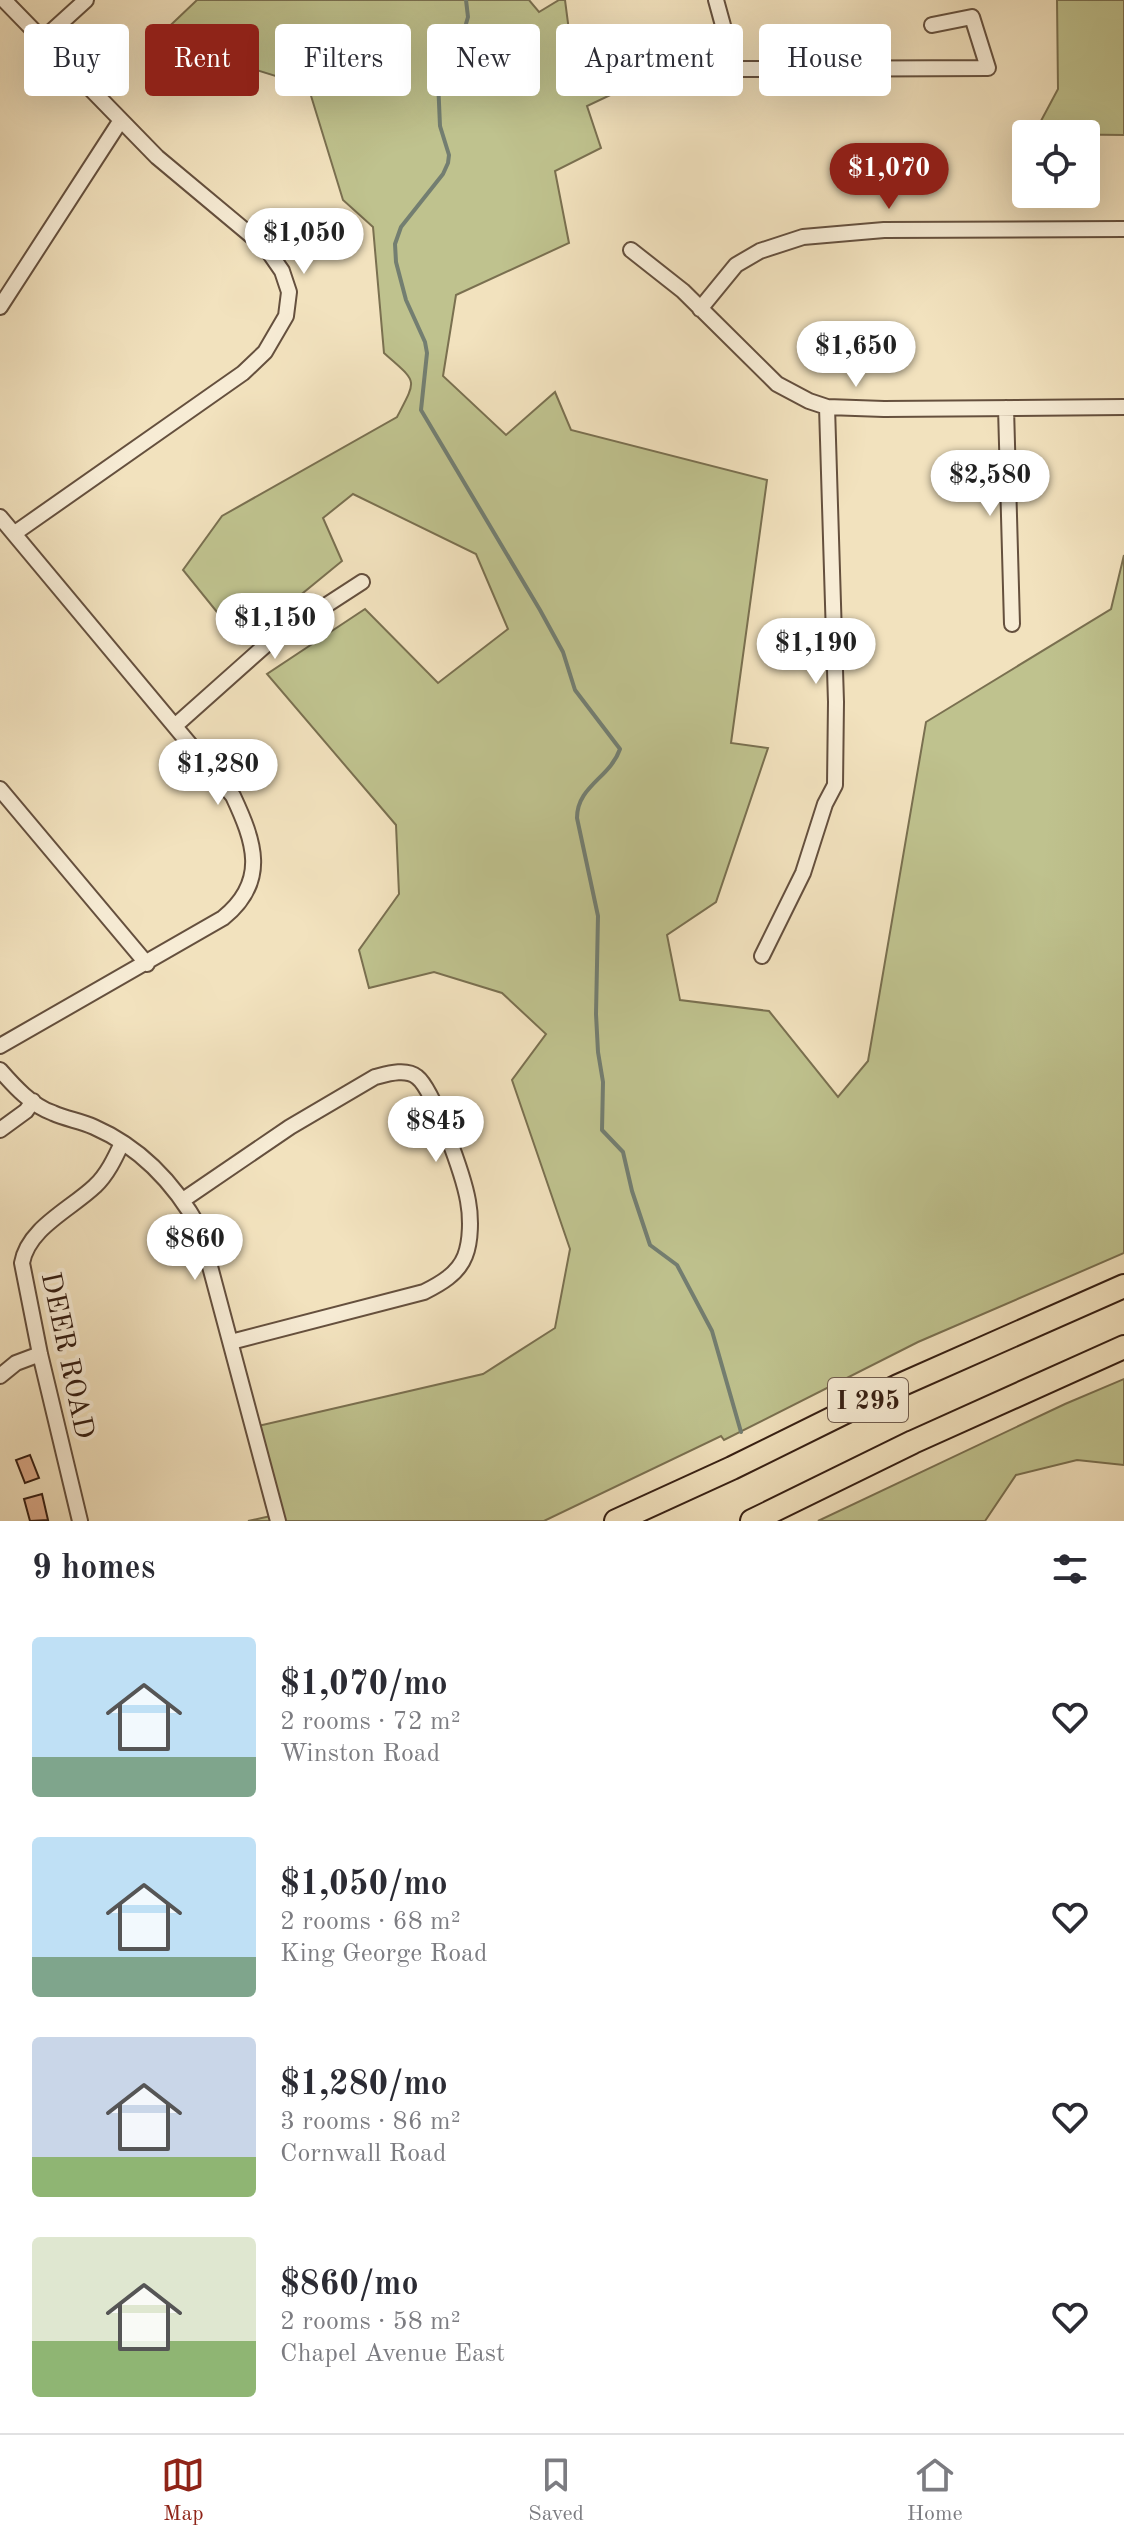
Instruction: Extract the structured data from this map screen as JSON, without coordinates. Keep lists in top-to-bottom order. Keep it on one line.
{"streets":{"highway":["I 295"],"street":["DEER ROAD"]},"page":{"chip":["Buy","Rent","Filters","New","Apartment","House"],"price":["$1,070","$1,050","$1,650","$2,580","$1,150","$1,190","$1,280","$845","$860"],"heading":"9 homes","list":[{"name":"$1,070/mo","note":"2 rooms · 72 m² · Winston Road"},{"name":"$1,050/mo","note":"2 rooms · 68 m² · King George Road"},{"name":"$1,280/mo","note":"3 rooms · 86 m² · Cornwall Road"},{"name":"$860/mo","note":"2 rooms · 58 m² · Chapel Avenue East"}],"tabs":["Map","Saved","Home"]}}
